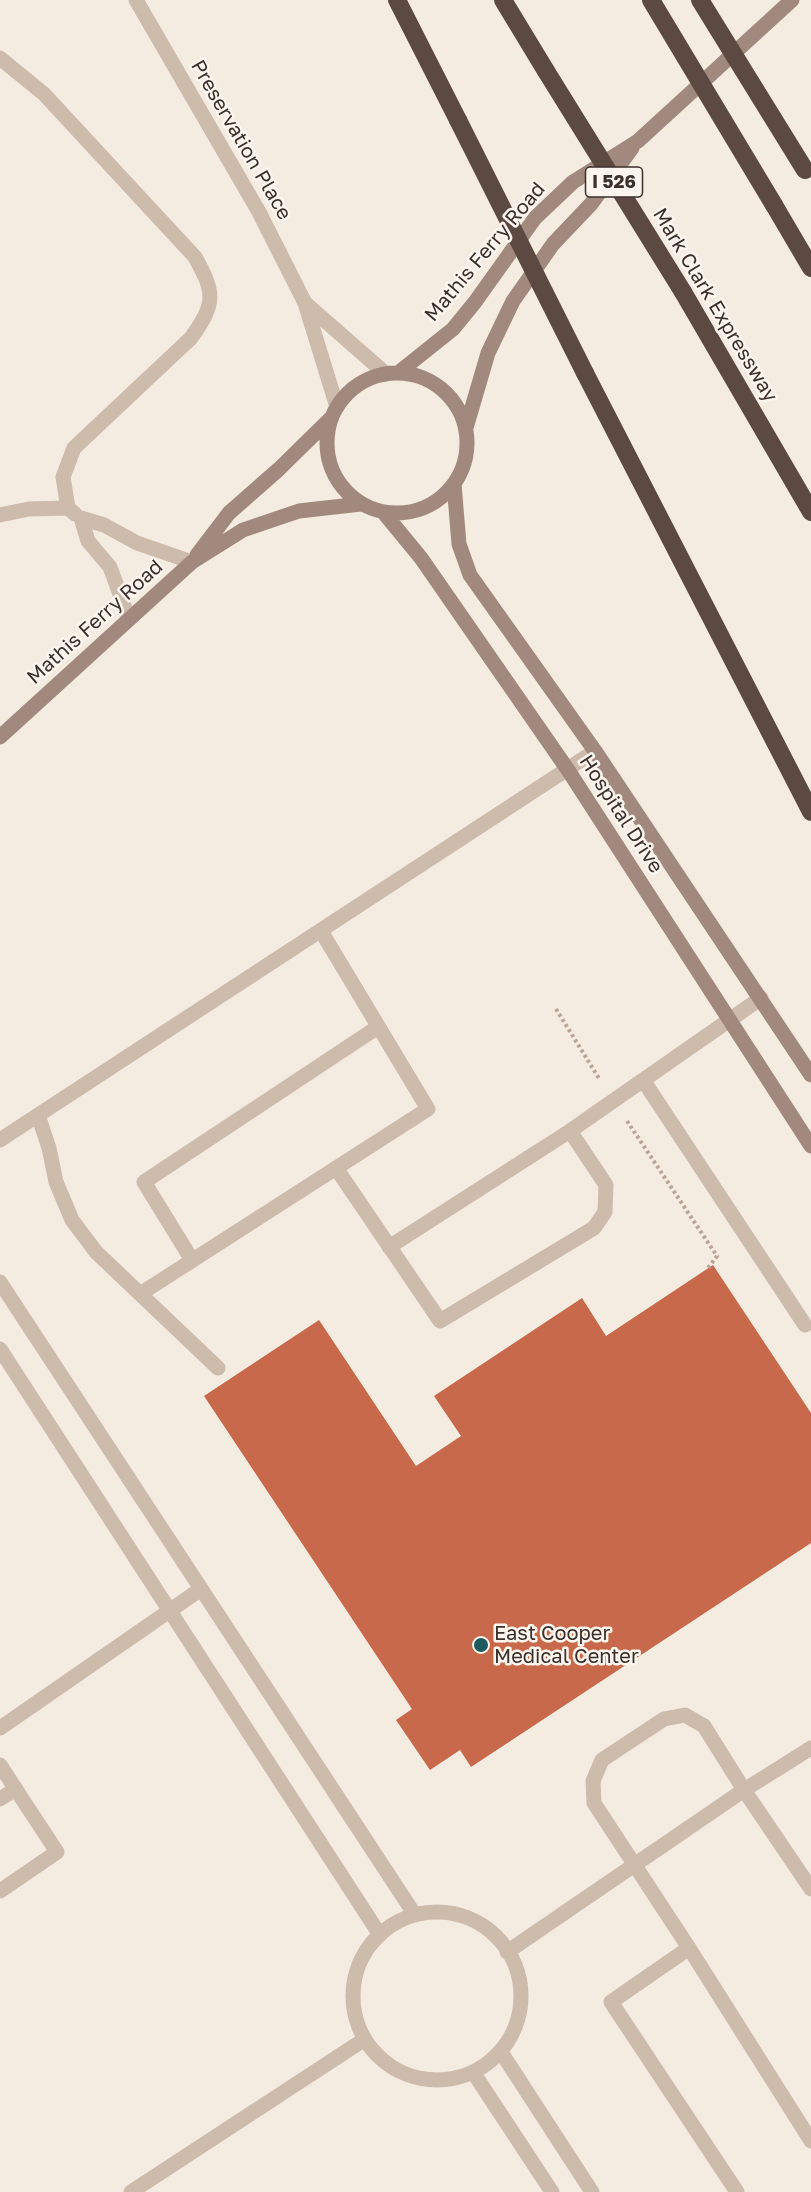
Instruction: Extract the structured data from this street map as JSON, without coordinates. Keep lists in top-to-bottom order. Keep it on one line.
{"streets":{"highway":["I 526","Mark Clark Expressway"],"main road":["Mathis Ferry Road","Hospital Drive"],"street":["Preservation Place"]},"crossings":[["Preservation Place","Mathis Ferry Road"],["Preservation Place","Hospital Drive"],["Mathis Ferry Road","Hospital Drive"]],"places":["East Cooper Medical Center"]}
